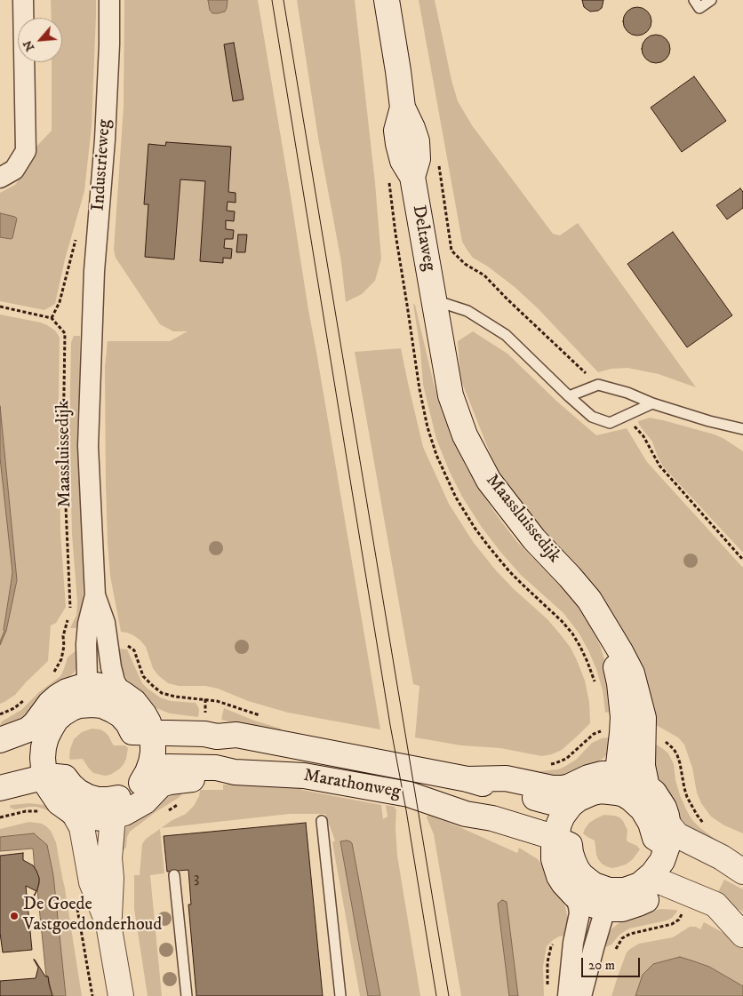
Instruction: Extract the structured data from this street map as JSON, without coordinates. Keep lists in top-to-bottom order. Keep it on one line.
{"streets":{"main road":["Deltaweg","Maassluissedijk","Marathonweg"],"street":["Industrieweg"]},"crossings":[["Industrieweg","Maassluissedijk"],["Deltaweg","Maassluissedijk"],["Maassluissedijk","Marathonweg"]],"places":["De Goede Vastgoedonderhoud"],"house_numbers":["3"],"scale_bar":"20 m","north":"bottom left"}
